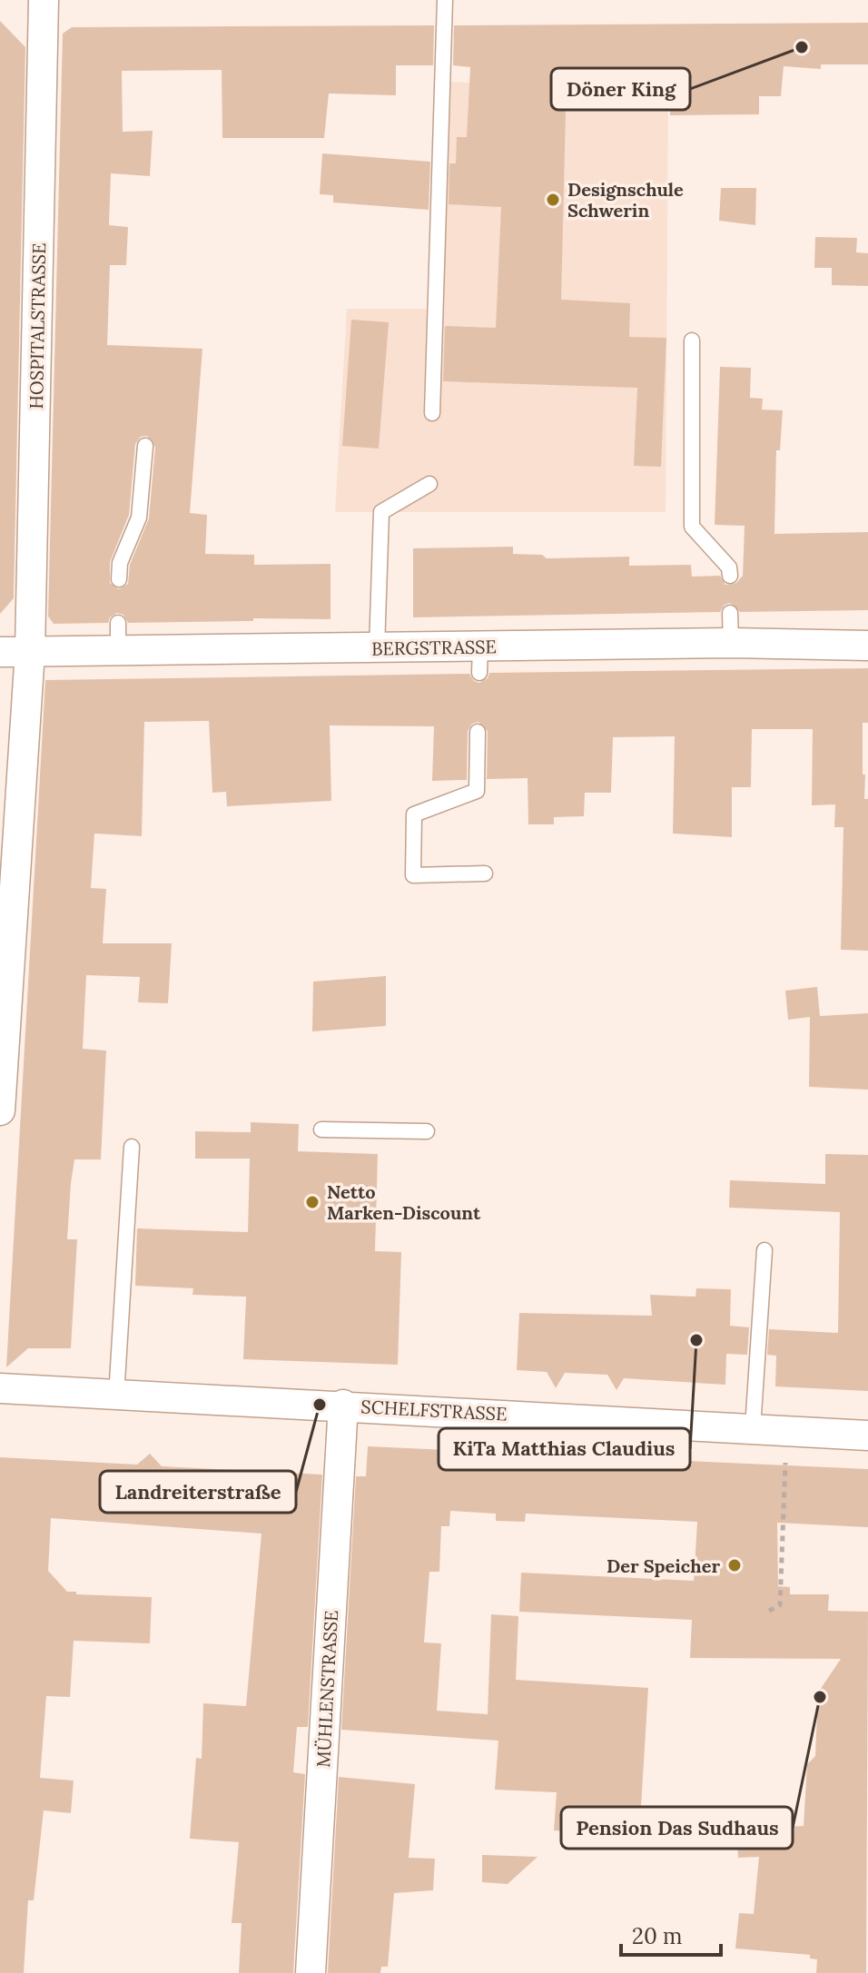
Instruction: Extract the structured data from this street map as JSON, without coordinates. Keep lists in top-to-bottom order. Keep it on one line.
{"streets":{"street":["HOSPITALSTRASSE","BERGSTRASSE","SCHELFSTRASSE","MÜHLENSTRASSE"]},"crossings":[["HOSPITALSTRASSE","BERGSTRASSE"],["SCHELFSTRASSE","MÜHLENSTRASSE"]],"places":["Döner King","Designschule Schwerin","Netto Marken-Discount","KiTa Matthias Claudius","Landreiterstraße","Der Speicher","Pension Das Sudhaus"],"scale_bar":"20 m"}
